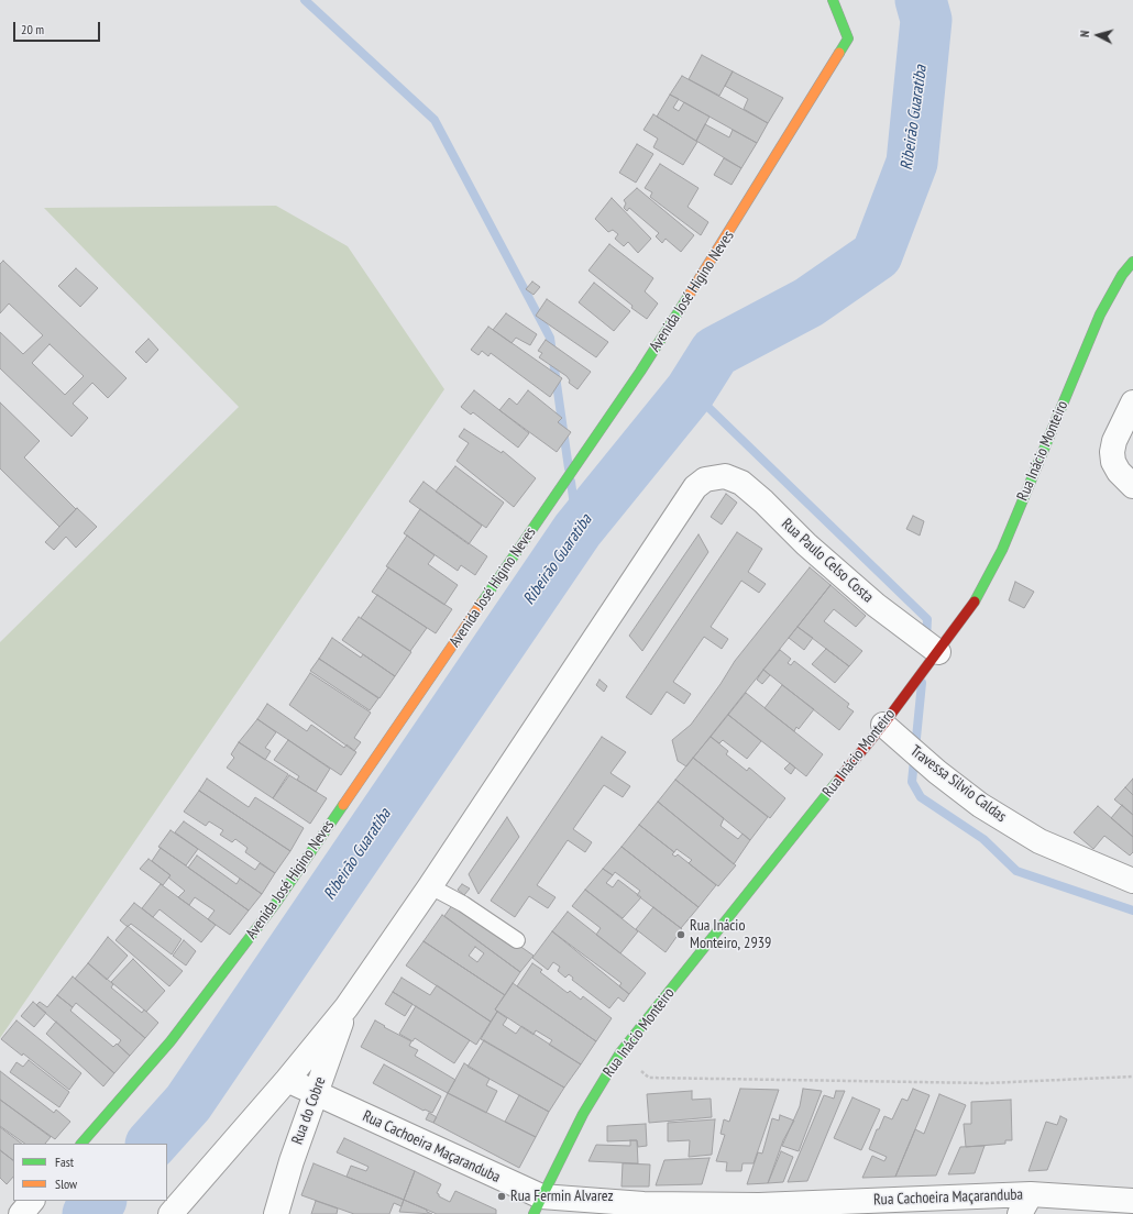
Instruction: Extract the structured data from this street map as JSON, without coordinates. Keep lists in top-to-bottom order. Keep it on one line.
{"streets":{"street":["Avenida José Higino Neves","Rua Inácio Monteiro","Rua Paulo Celso Costa","Travessa Silvio Caldas","Rua do Cobre","Rua Cachoeira Maçaranduba"]},"crossings":[["Rua Inácio Monteiro","Rua Paulo Celso Costa"],["Rua Inácio Monteiro","Travessa Silvio Caldas"],["Rua Inácio Monteiro","Rua Cachoeira Maçaranduba"],["Rua do Cobre","Rua Cachoeira Maçaranduba"]],"water":["Ribeirão Guaratiba"],"places":["Rua Inácio Monteiro, 2939","Rua Fermin Alvarez"],"legend":["Fast","Slow"],"scale_bar":"20 m","north":"left"}
